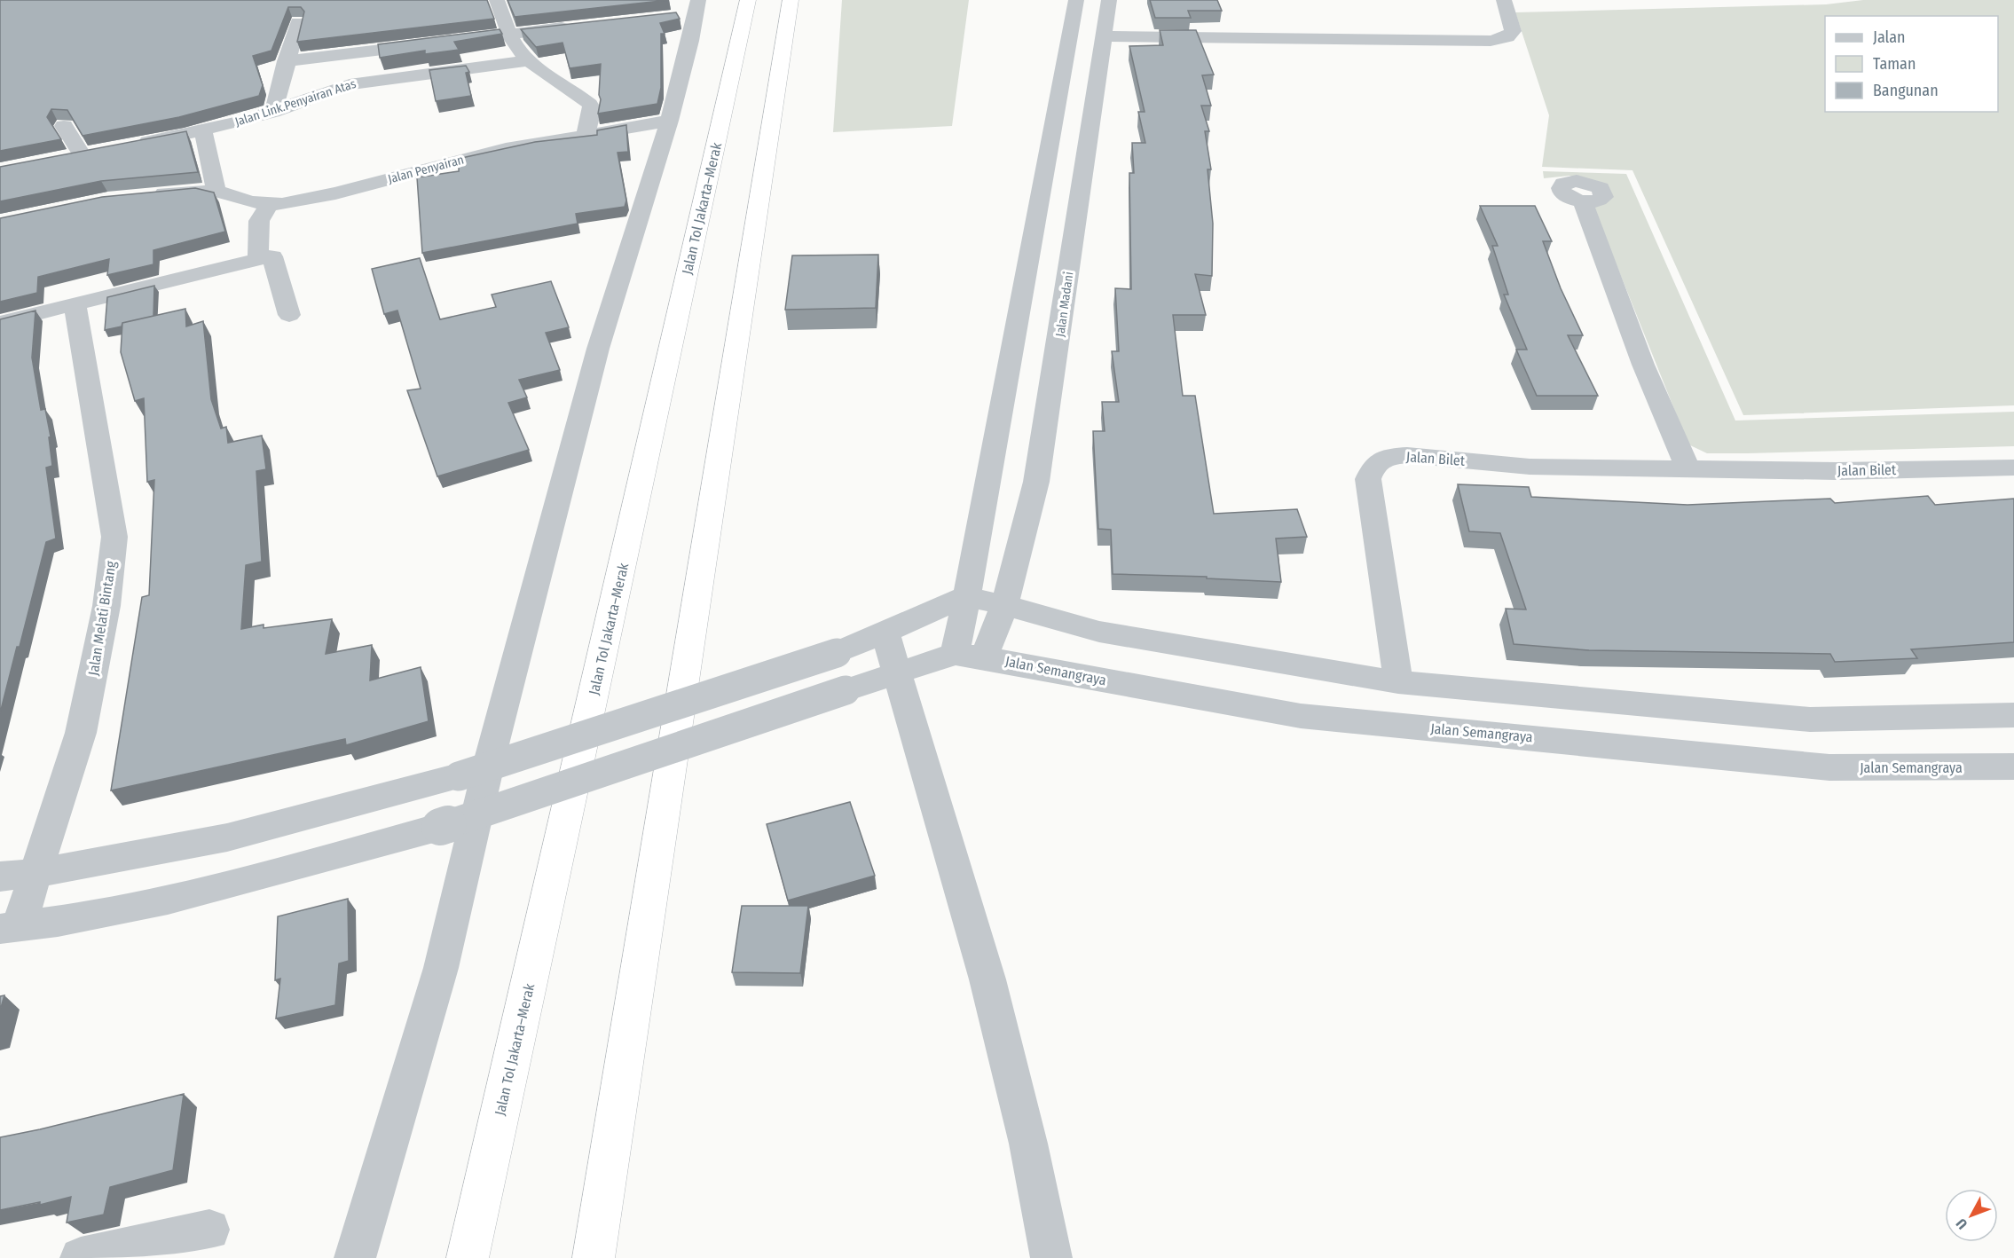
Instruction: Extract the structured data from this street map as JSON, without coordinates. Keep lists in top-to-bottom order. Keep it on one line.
{"streets":{"highway":["Jalan Tol Jakarta–Merak"],"street":["Jalan Link.Penyairan Atas","Jalan Penyairan","Jalan Madani","Jalan Bilet","Jalan Melati Bintang","Jalan Semangraya"]},"crossings":[["Jalan Madani","Jalan Semangraya"]],"legend":["Jalan","Taman","Bangunan"],"north":"bottom left"}
